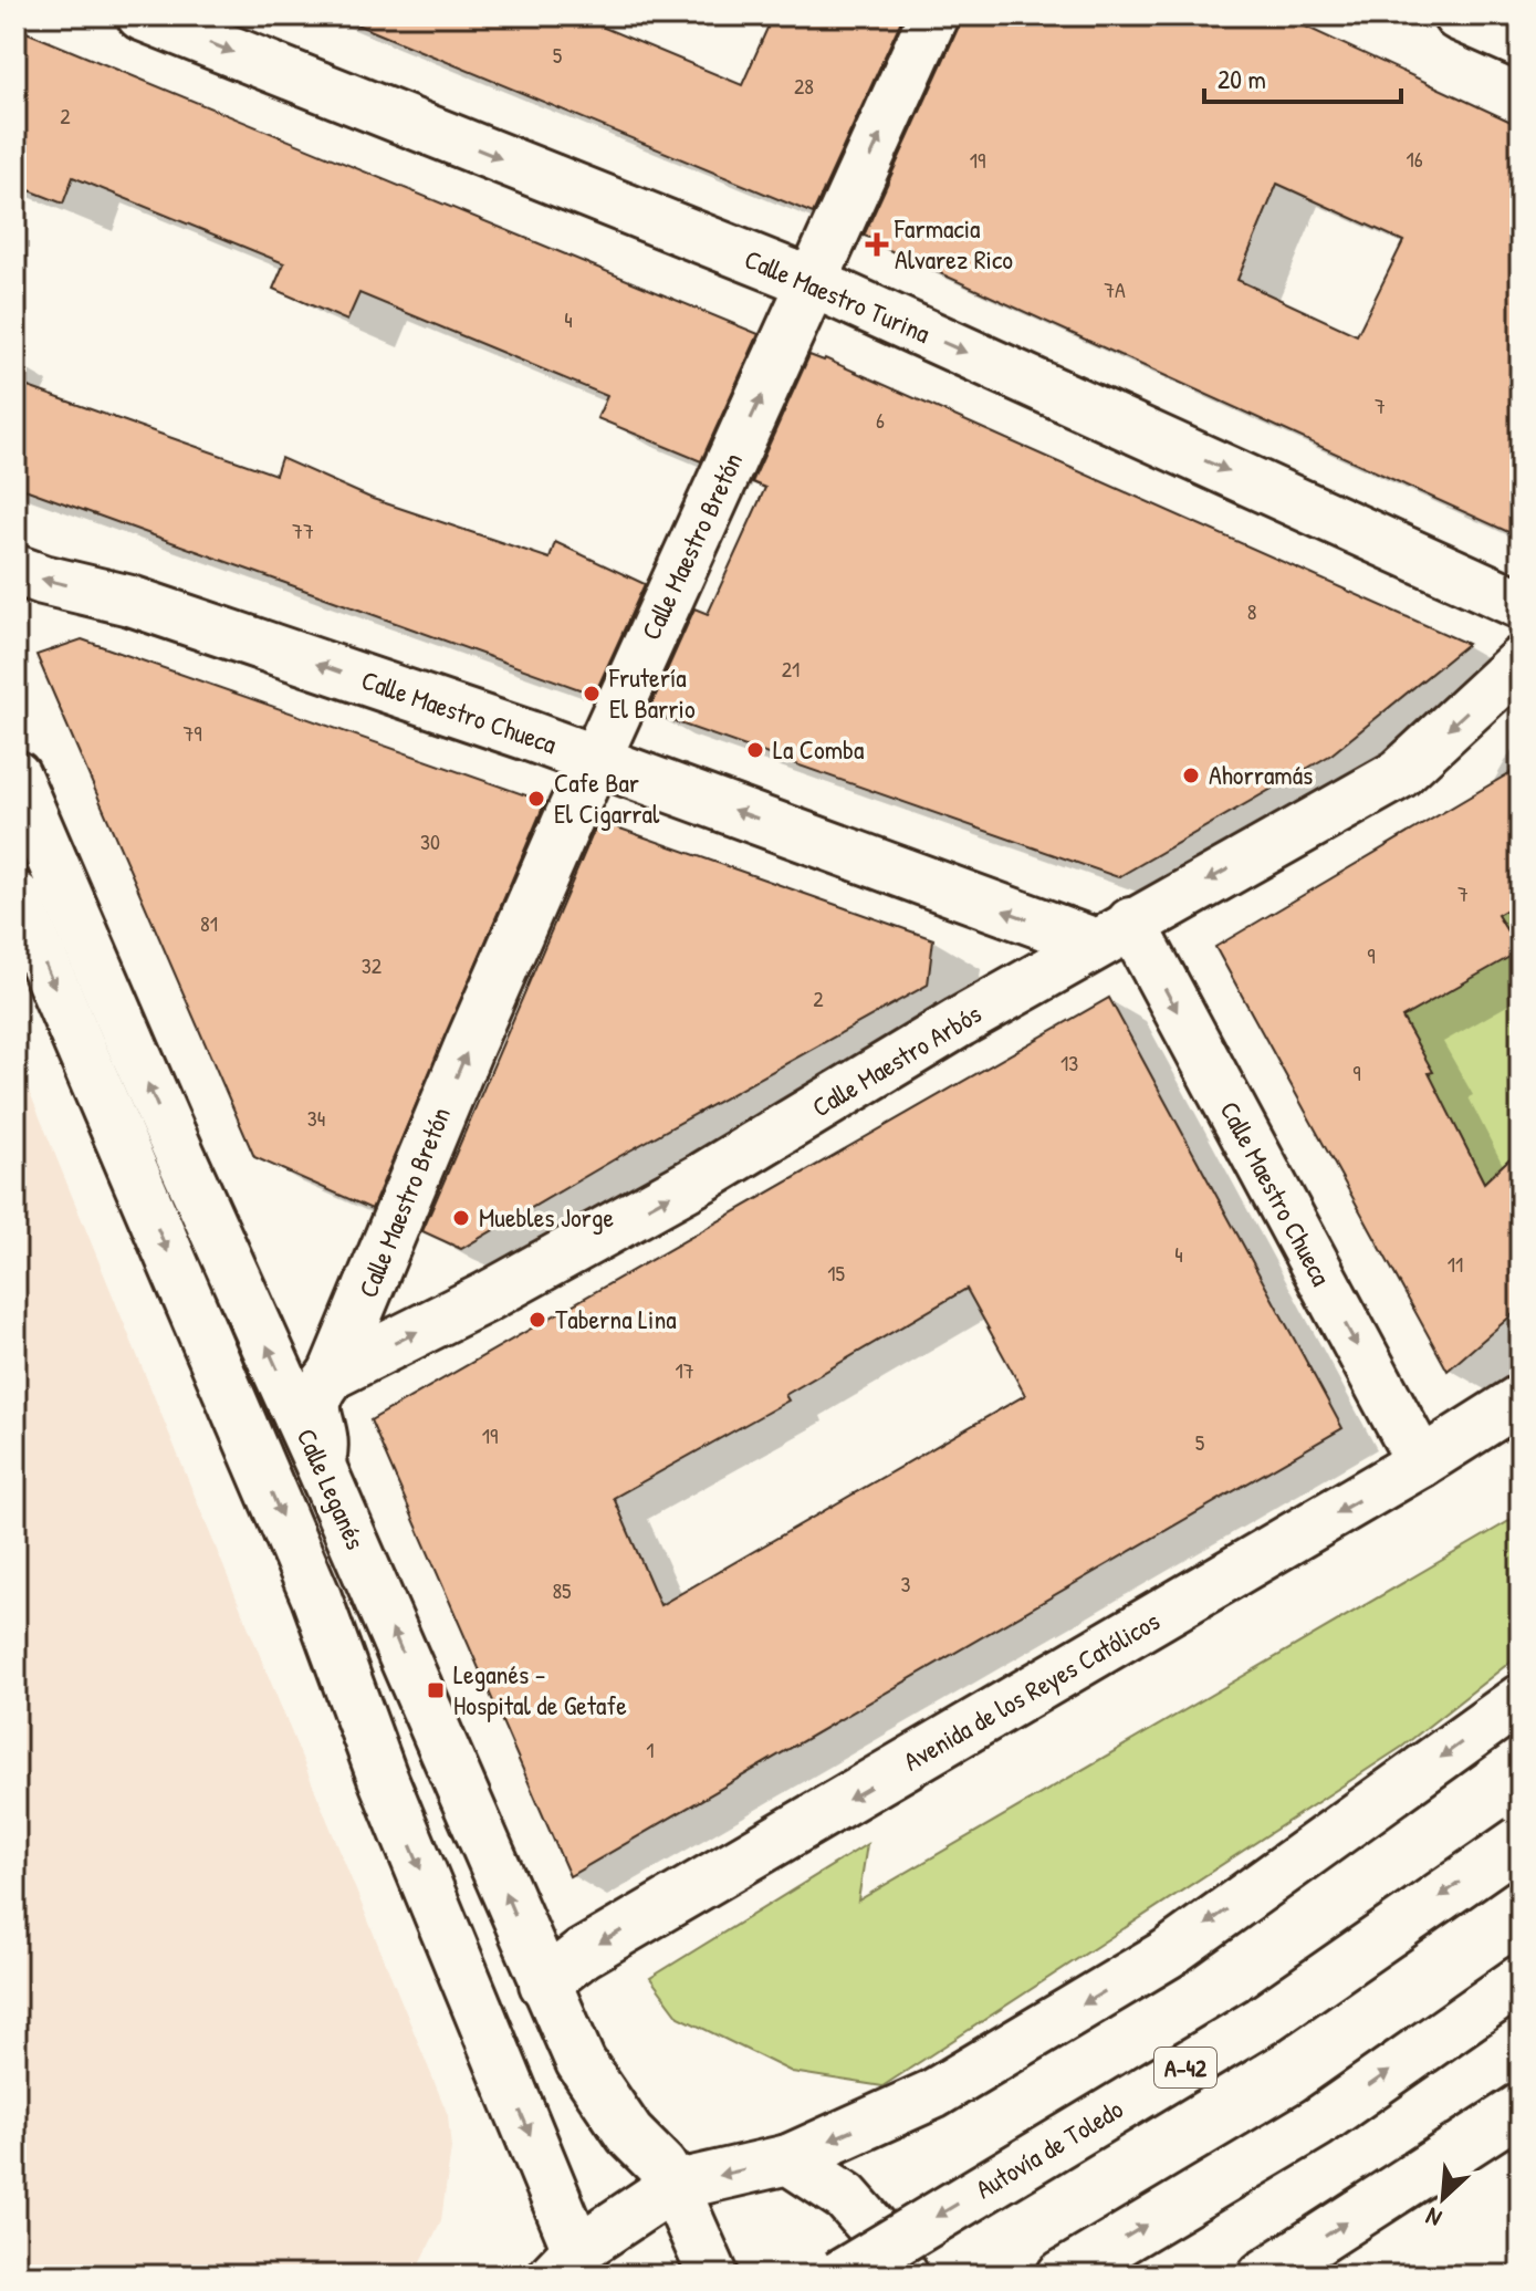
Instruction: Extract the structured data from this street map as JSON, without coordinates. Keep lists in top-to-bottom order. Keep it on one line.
{"streets":{"main road":["Calle Maestro Turina","Calle Maestro Bretón","Calle Maestro Chueca","Calle Maestro Arbós","Calle Leganés","Avenida de los Reyes Católicos","A-42","Autovía de Toledo"]},"crossings":[["Calle Maestro Turina","Calle Maestro Bretón"],["Calle Maestro Bretón","Calle Maestro Chueca"],["Calle Maestro Bretón","Calle Maestro Arbós"],["Calle Maestro Chueca","Calle Maestro Arbós"],["Calle Maestro Chueca","Avenida de los Reyes Católicos"],["Calle Leganés","Avenida de los Reyes Católicos"]],"one_way":["Calle Maestro Turina","Calle Maestro Bretón","Avenida de los Reyes Católicos"],"places":{"health":["Farmacia Alvarez Rico"],"other":["Frutería El Barrio","La Comba","Ahorramás","Cafe Bar El Cigarral","Muebles Jorge","Taberna Lina"],"transit":["Leganés - Hospital de Getafe"]},"house_numbers":["5","28","2","16","19","7A","4","7","6","77","8","21","79","30","7","81","9","32","2","13","9","34","4","11","15","17","19","5","3","85","1"],"scale_bar":"20 m","north":"bottom left"}
